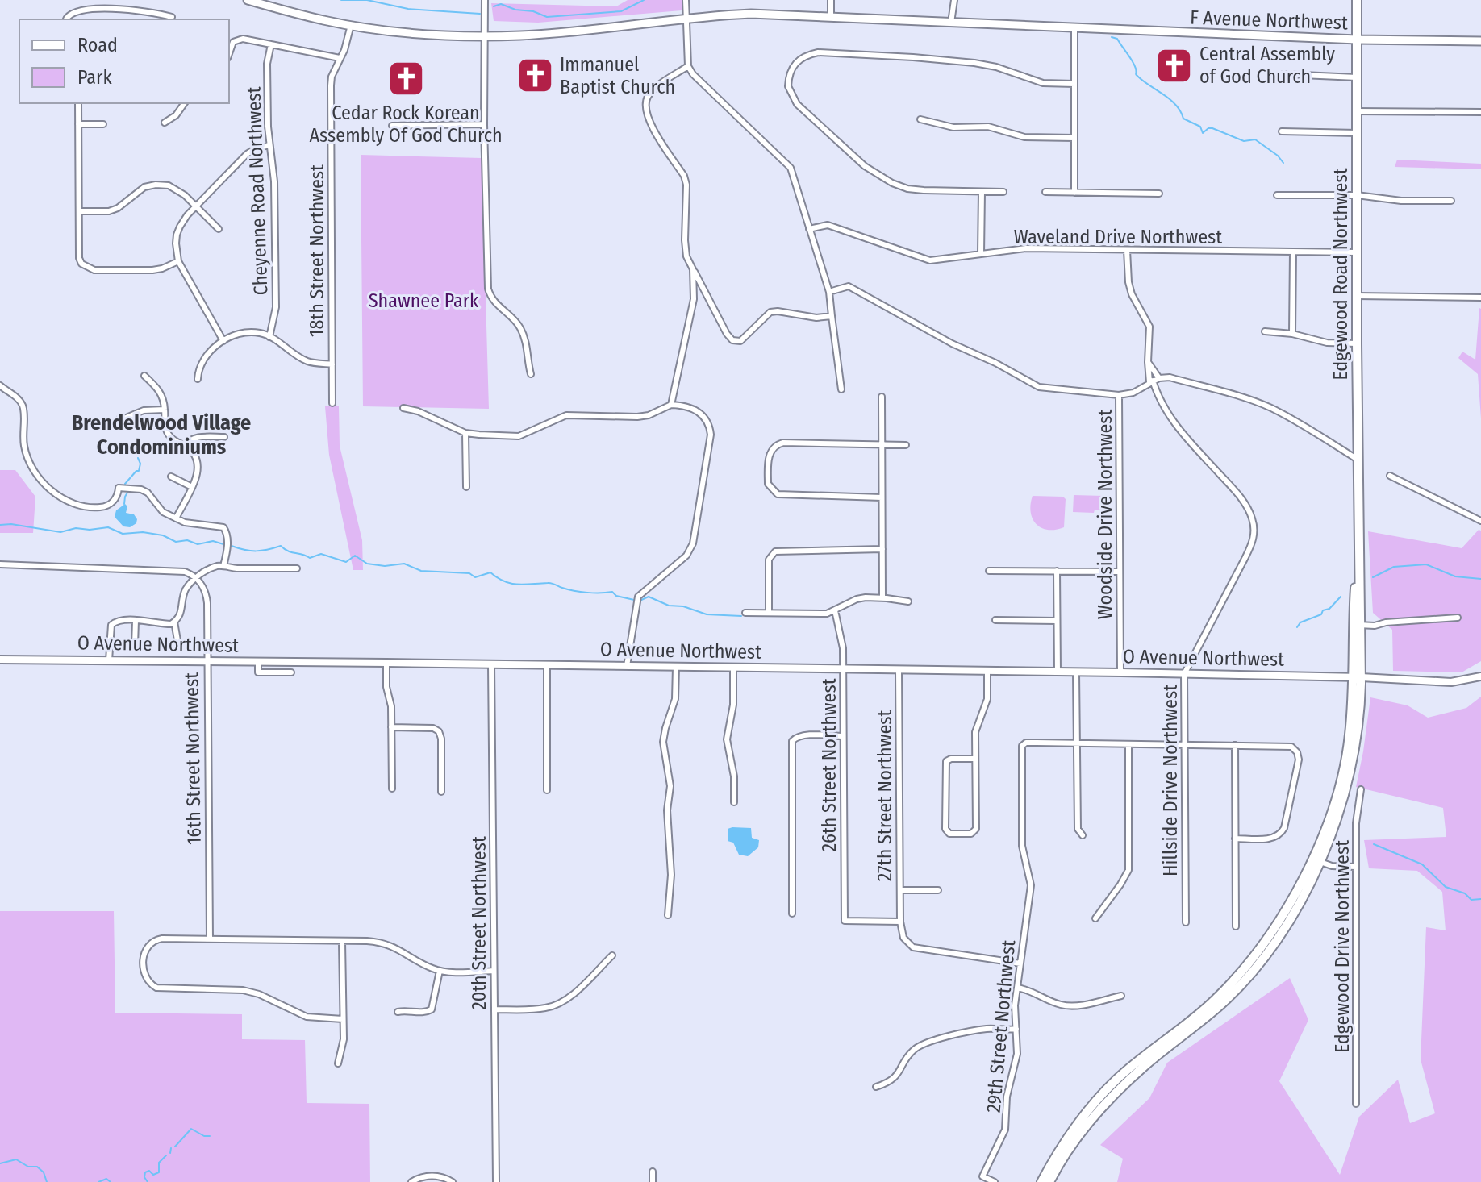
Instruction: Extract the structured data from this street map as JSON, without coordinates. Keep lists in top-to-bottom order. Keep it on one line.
{"streets":{"main road":["F Avenue Northwest","Edgewood Road Northwest"],"street":["Cheyenne Road Northwest","Waveland Drive Northwest","18th Street Northwest","Woodside Drive Northwest","O Avenue Northwest","16th Street Northwest","26th Street Northwest","Hillside Drive Northwest","27th Street Northwest","20th Street Northwest","Edgewood Drive Northwest","29th Street Northwest"]},"crossings":[["F Avenue Northwest","18th Street Northwest"],["F Avenue Northwest","Edgewood Road Northwest"],["Waveland Drive Northwest","Edgewood Road Northwest"],["Waveland Drive Northwest","Hillside Drive Northwest"],["Edgewood Road Northwest","O Avenue Northwest"],["Woodside Drive Northwest","O Avenue Northwest"],["O Avenue Northwest","16th Street Northwest"],["O Avenue Northwest","26th Street Northwest"],["O Avenue Northwest","Hillside Drive Northwest"],["O Avenue Northwest","27th Street Northwest"],["O Avenue Northwest","20th Street Northwest"],["26th Street Northwest","27th Street Northwest"]],"districts":["Brendelwood Village Condominiums"],"parks":["Shawnee Park"],"places":{"church":["Central Assembly of God Church","Immanuel Baptist Church","Cedar Rock Korean Assembly Of God Church"]},"legend":["Road","Park"]}
